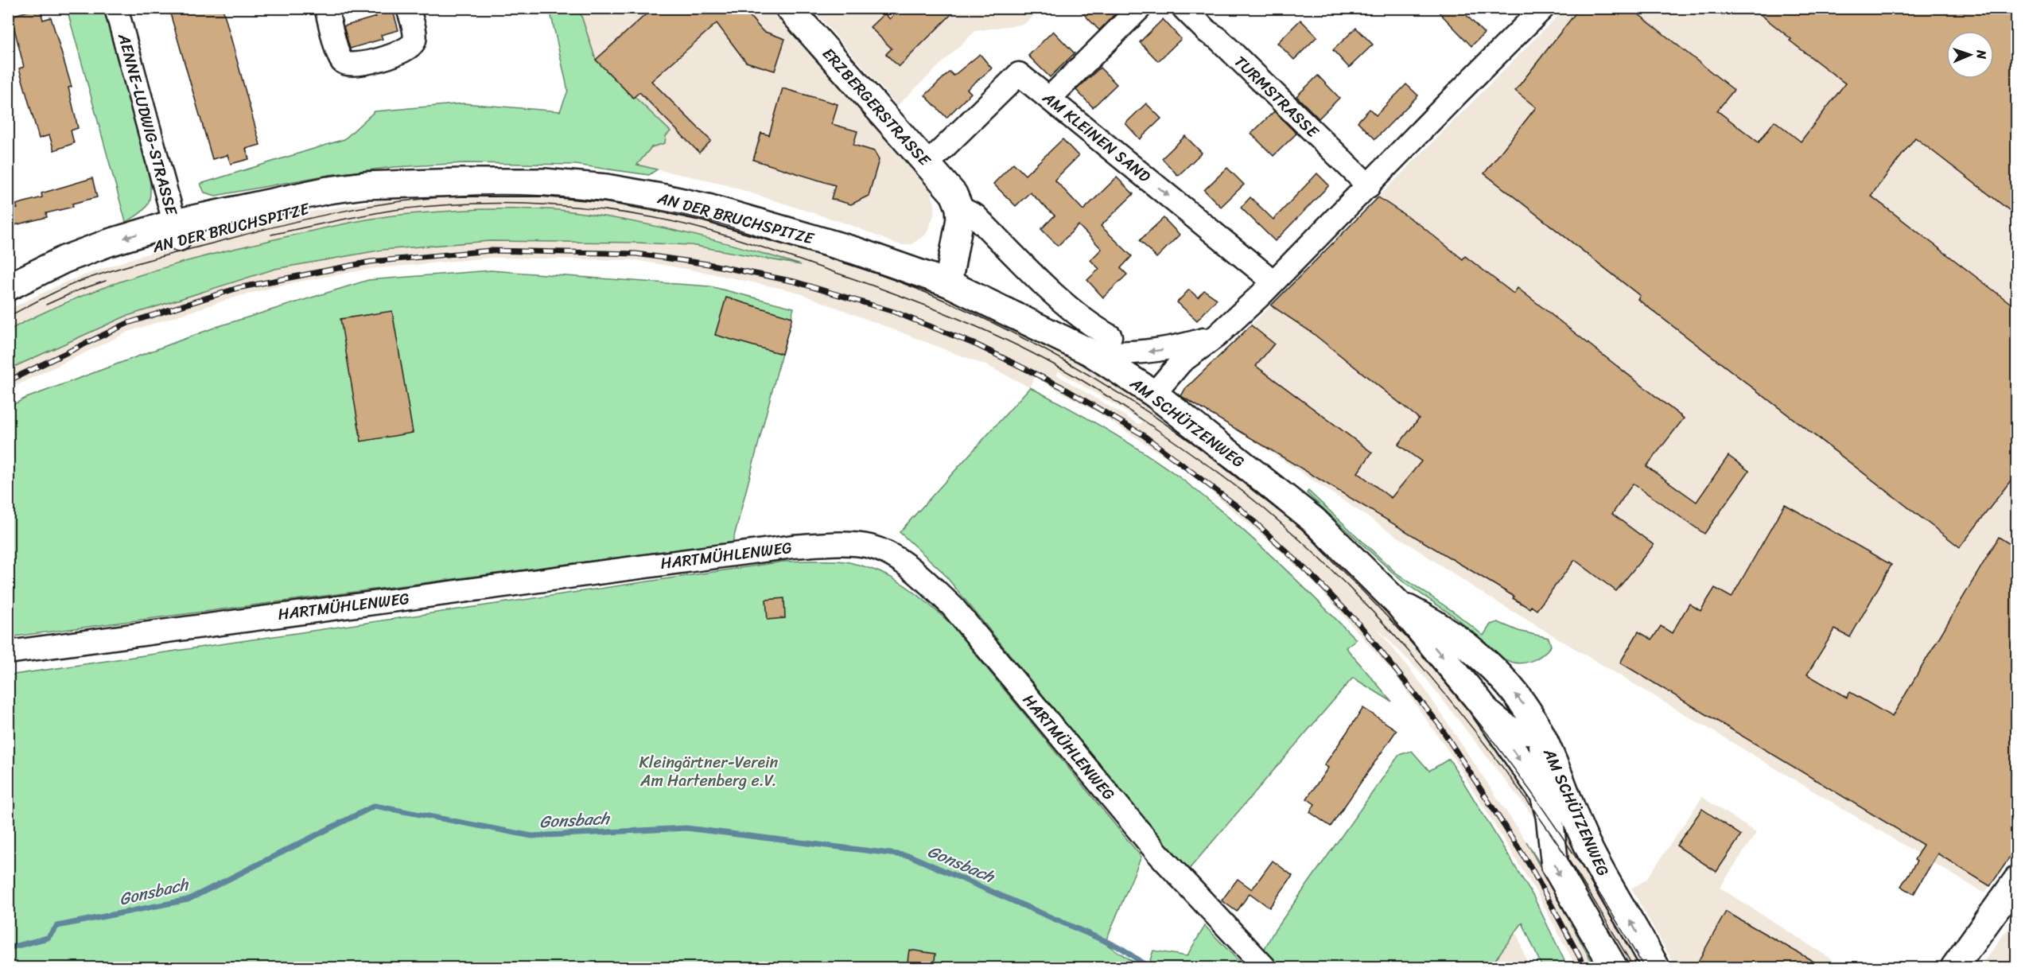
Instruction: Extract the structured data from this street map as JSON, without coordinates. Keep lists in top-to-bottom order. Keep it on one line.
{"streets":{"main road":["ERZBERGERSTRASSE","AN DER BRUCHSPITZE","AM SCHÜTZENWEG"],"street":["TURMSTRASSE","AENNE-LUDWIG-STRASSE","AM KLEINEN SAND","HARTMÜHLENWEG"]},"crossings":[["ERZBERGERSTRASSE","AM KLEINEN SAND"],["AENNE-LUDWIG-STRASSE","AN DER BRUCHSPITZE"],["AN DER BRUCHSPITZE","AM SCHÜTZENWEG"]],"one_way":["AM KLEINEN SAND"],"water":["Gonsbach"],"parks":["Kleingärtner-Verein Am Hartenberg e.V."],"north":"right"}
